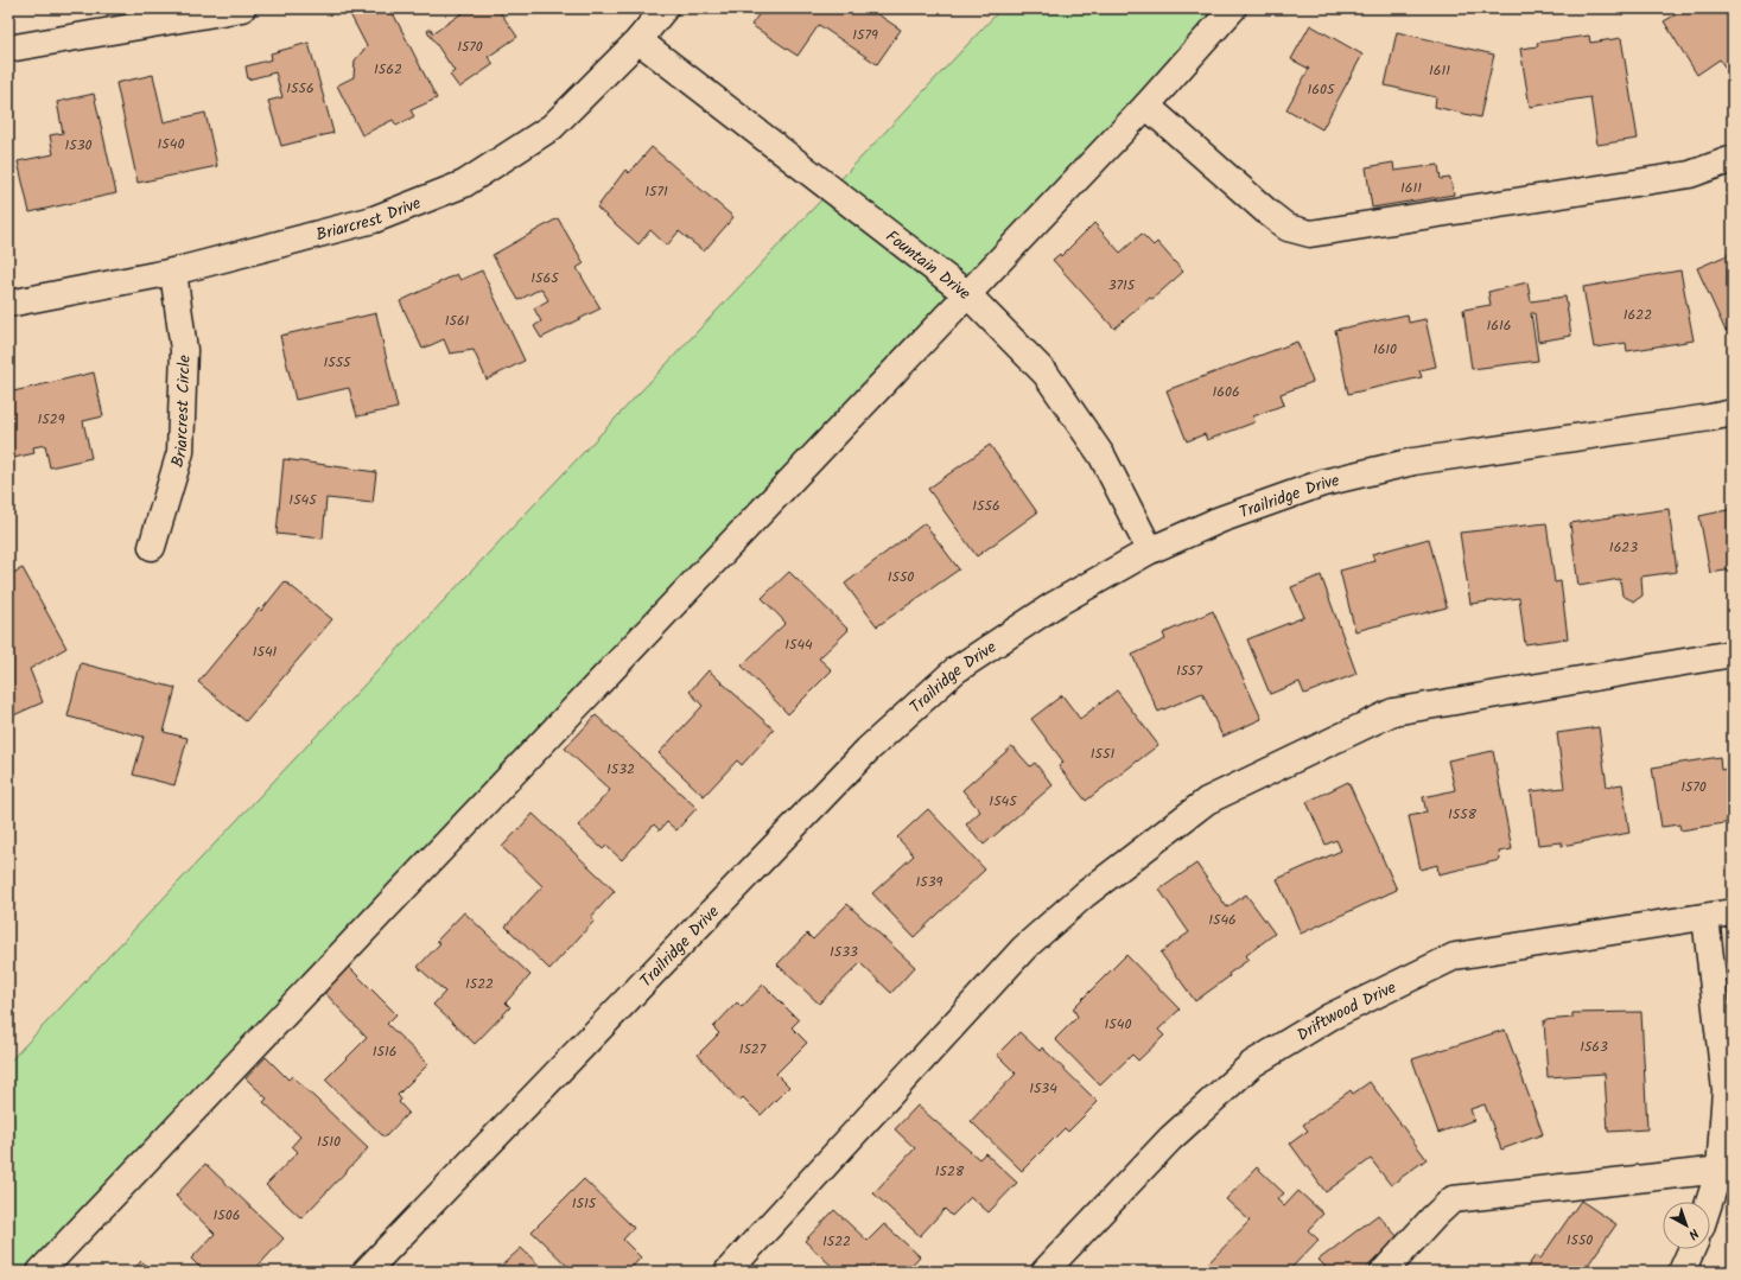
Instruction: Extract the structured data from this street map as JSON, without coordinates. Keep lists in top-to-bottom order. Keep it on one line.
{"streets":{"street":["Briarcrest Drive","Fountain Drive","Briarcrest Circle","Trailridge Drive","Driftwood Drive"]},"crossings":[["Briarcrest Drive","Fountain Drive"],["Briarcrest Drive","Briarcrest Circle"],["Fountain Drive","Trailridge Drive"]],"house_numbers":["1579","1570","1562","1611","1556","1605","1540","1530","1611","1571","1565","3715","1622","1561","1616","1610","1555","1606","1529","1545","1556","1623","1550","1544","1541","1557","1551","1532","1570","1545","1558","1539","1546","1533","1522","1540","1563","1527","1516","1534","1510","1528","1515","1506","1550","1522"],"north":"bottom right"}
